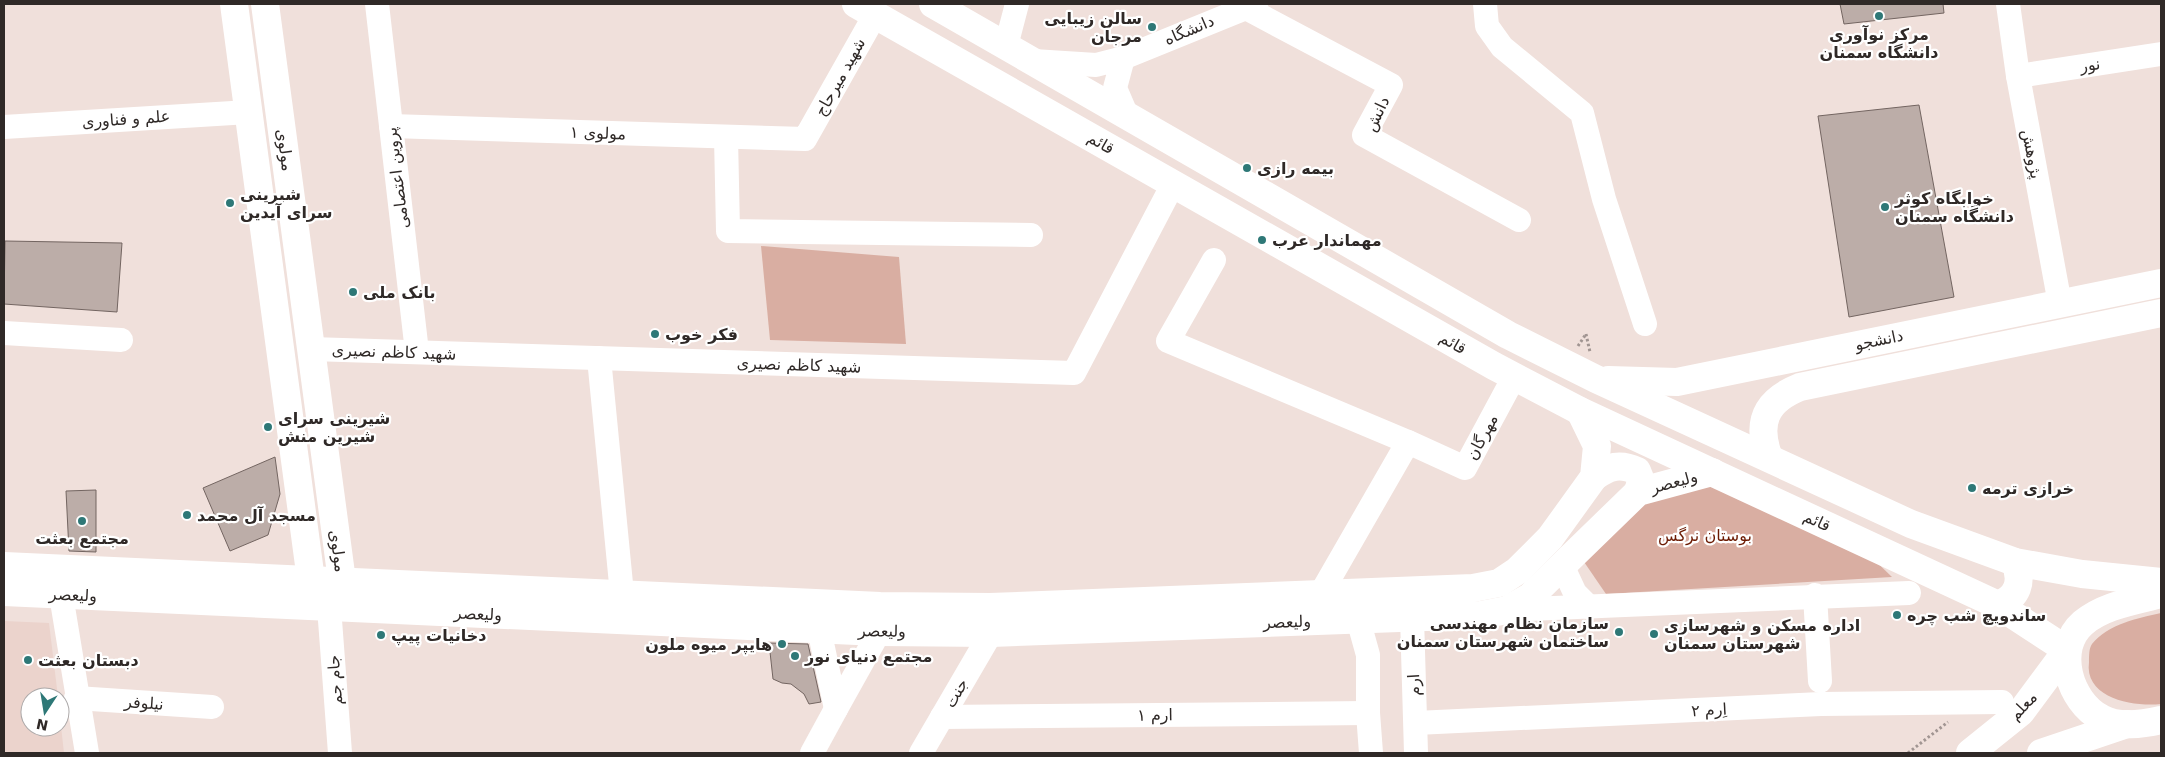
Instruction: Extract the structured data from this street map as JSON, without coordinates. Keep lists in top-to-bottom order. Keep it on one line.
{"streets":{"main road":["قائم","مولوی","دانشجو","ولیعصر","معلم"],"street":["دانشگاه","نور","شهید میرحاج","دانش","علم و فناوری","مولوی ۱","پژوهش","پروین اعتصامی","شهید کاظم نصیری","مهرگان","جام جم","ارم","جنت","نیلوفر","اِرم ۲","ارم ۱"]},"crossings":[["دانشگاه","دانش"],["نور","پژوهش"],["شهید میرحاج","مولوی ۱"],["شهید میرحاج","قائم"],["علم و فناوری","مولوی"],["مولوی ۱","پروین اعتصامی"],["قائم","شهید کاظم نصیری"],["قائم","مهرگان"],["قائم","ولیعصر"],["قائم","معلم"],["مولوی","شهید کاظم نصیری"],["مولوی","ولیعصر"],["مولوی","جام جم"],["پژوهش","دانشجو"],["پروین اعتصامی","شهید کاظم نصیری"],["ولیعصر","جام جم"],["ولیعصر","ارم"],["ولیعصر","جنت"],["ارم","اِرم ۲"],["جنت","ارم ۱"]],"parks":["بوستان نرگس"],"places":["مرکز نوآوری دانشگاه سمنان","سالن زیبایی مرجان","بیمه رازی","شیرینی سرای آیدین","خوابگاه کوثر دانشگاه سمنان","مهماندار عرب","بانک ملی","فکر خوب","شیرینی سرای شیرین منش","خرازی ترمه","مسجد آل محمد","مجتمع بعثت","ساندویچ شب چره","سازمان نظام مهندسی ساختمان شهرستان سمنان","اداره مسکن و شهرسازی شهرستان سمنان","دخانیات پیپ","هایپر میوه ملون","مجتمع دنیای نور","دبستان بعثت"],"north":"bottom"}
